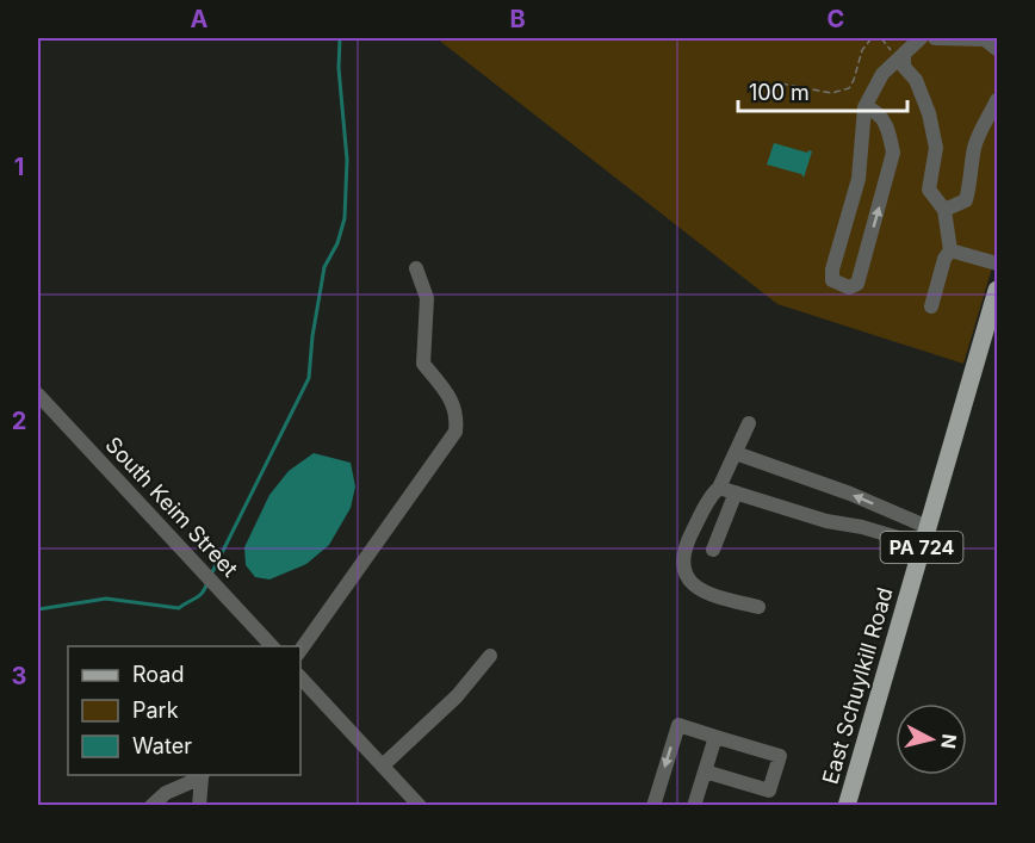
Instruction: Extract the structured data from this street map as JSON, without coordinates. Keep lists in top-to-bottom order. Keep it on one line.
{"streets":{"main road":["PA 724","East Schuylkill Road"],"street":["South Keim Street"]},"legend":["Road","Park","Water"],"scale_bar":"100 m","north":"right","grid":{"columns":["A","B","C"],"rows":["1","2","3"]}}
